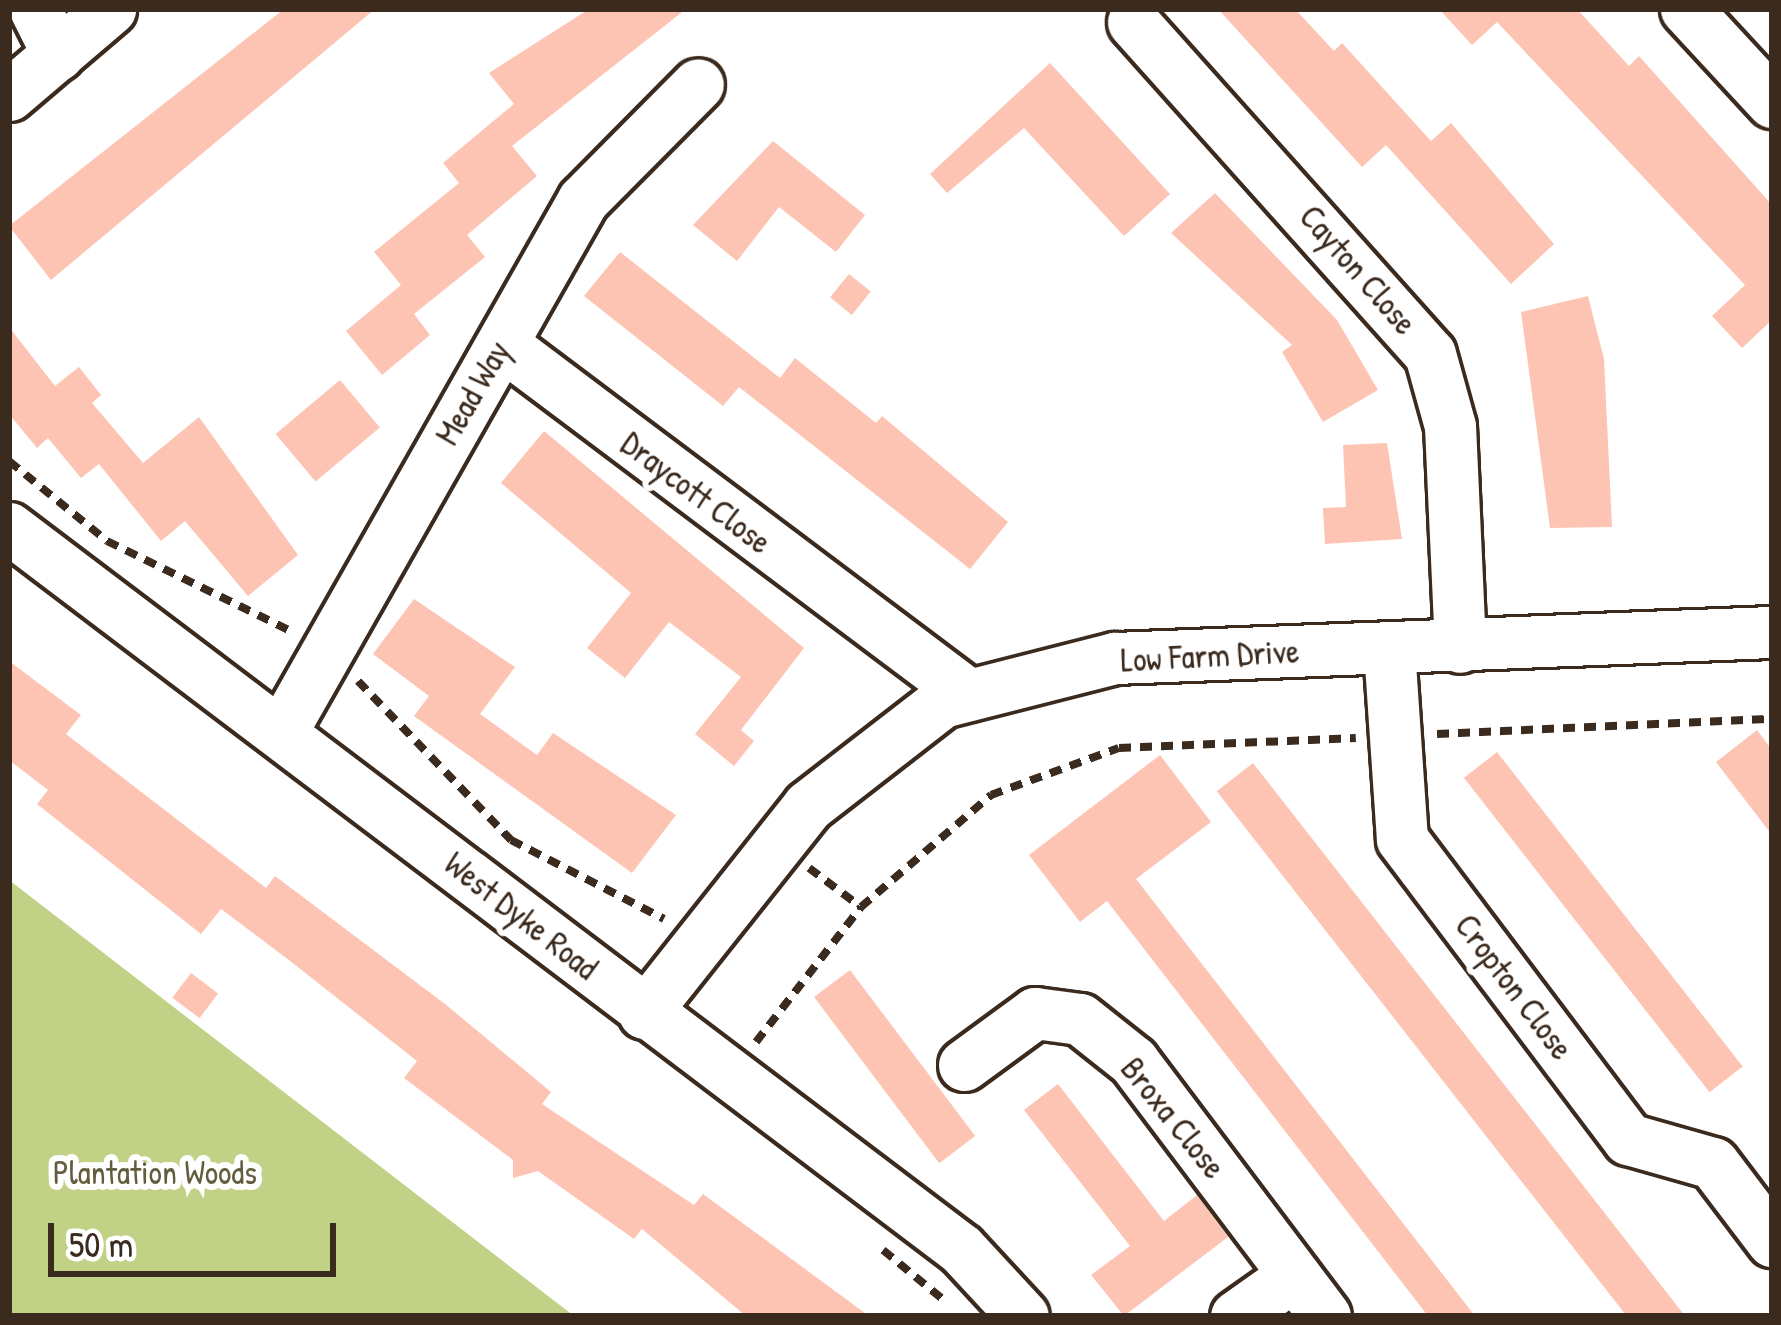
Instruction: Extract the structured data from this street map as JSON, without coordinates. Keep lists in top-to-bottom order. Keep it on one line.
{"streets":{"street":["Cayton Close","Mead Way","Draycott Close","Low Farm Drive","West Dyke Road","Cropton Close","Broxa Close"]},"crossings":[["Cayton Close","Low Farm Drive"],["Mead Way","Draycott Close"],["Mead Way","West Dyke Road"],["Draycott Close","Low Farm Drive"],["Low Farm Drive","West Dyke Road"],["Low Farm Drive","Cropton Close"]],"parks":["Plantation Woods"],"scale_bar":"50 m"}
